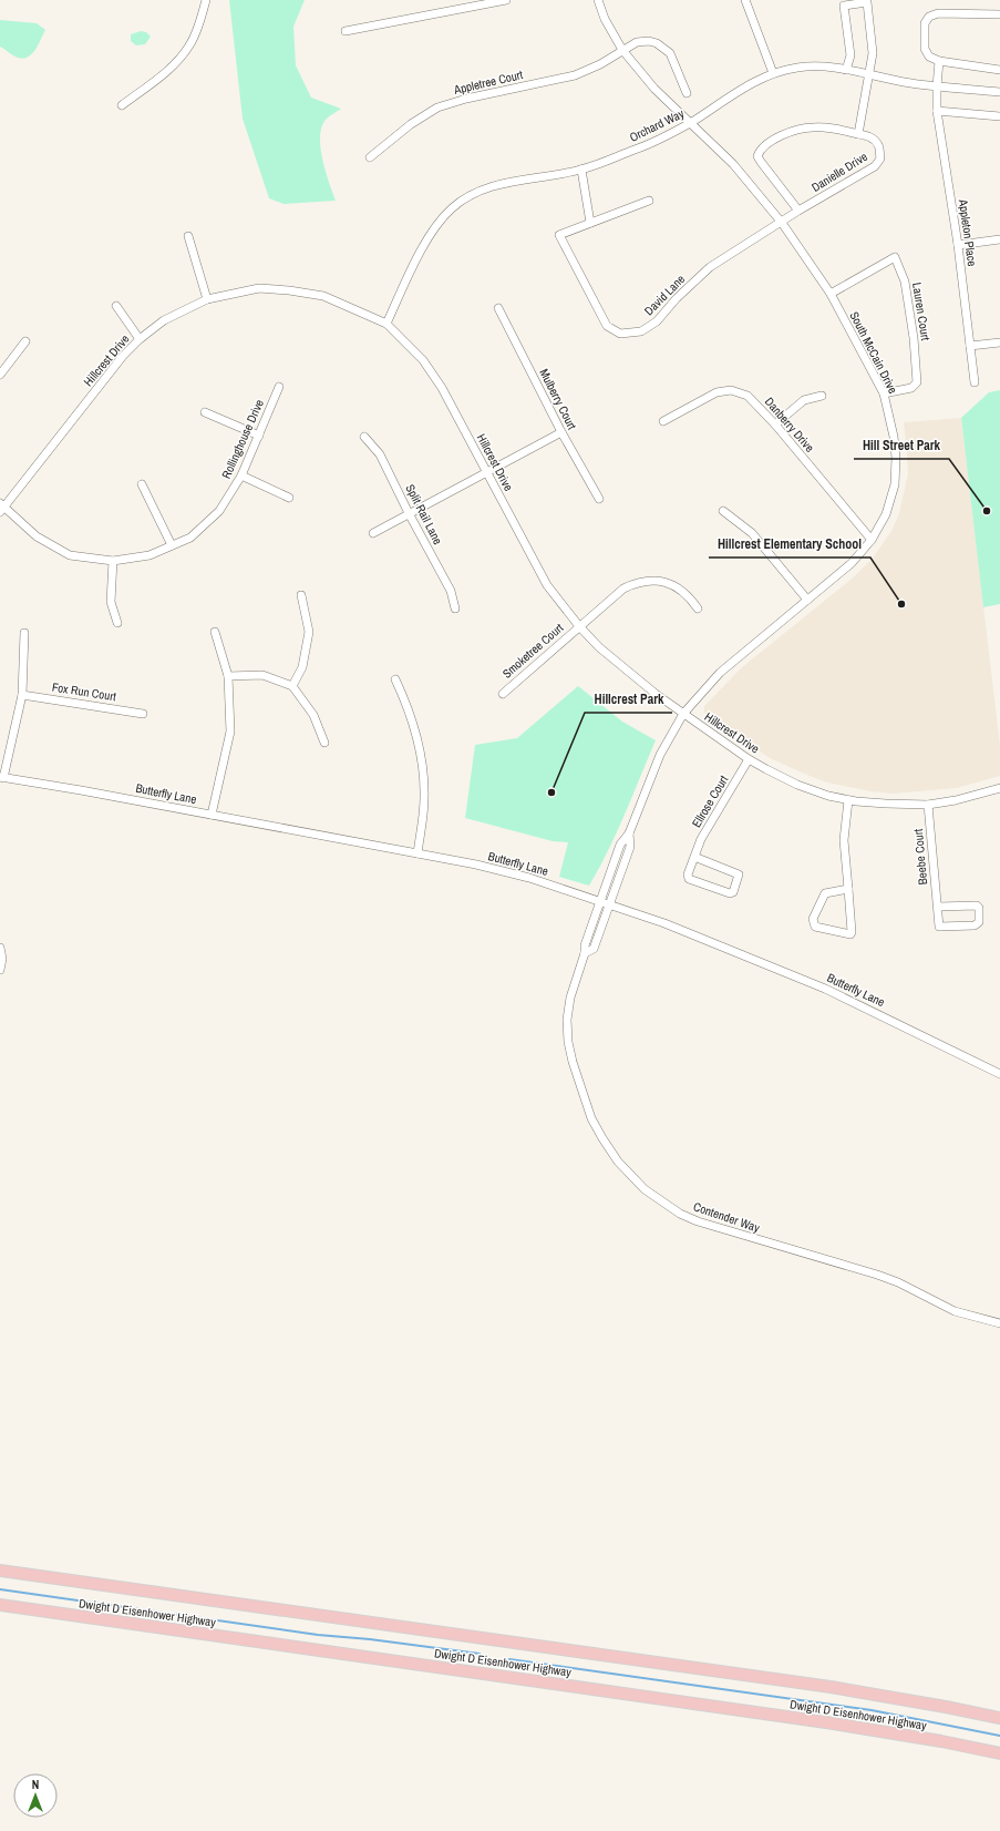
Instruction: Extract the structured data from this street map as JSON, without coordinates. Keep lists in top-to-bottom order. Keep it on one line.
{"streets":{"highway":["Dwight D Eisenhower Highway"],"street":["Appletree Court","Orchard Way","Danielle Drive","Appleton Place","David Lane","Lauren Court","South McCain Drive","Hillcrest Drive","Mulberry Court","Danberry Drive","Rollinghouse Drive","Split Rail Lane","Smoketree Court","Fox Run Court","Butterfly Lane","Ellrose Court","Beebe Court","Contender Way"]},"crossings":[["Appletree Court","South McCain Drive"],["Orchard Way","Danielle Drive"],["Orchard Way","Appleton Place"],["Orchard Way","South McCain Drive"],["Orchard Way","Hillcrest Drive"],["Danielle Drive","David Lane"],["Danielle Drive","South McCain Drive"],["David Lane","South McCain Drive"],["Lauren Court","South McCain Drive"],["South McCain Drive","Hillcrest Drive"],["South McCain Drive","Danberry Drive"],["South McCain Drive","Butterfly Lane"],["South McCain Drive","Contender Way"],["Hillcrest Drive","Rollinghouse Drive"],["Hillcrest Drive","Smoketree Court"],["Hillcrest Drive","Ellrose Court"],["Hillcrest Drive","Beebe Court"],["Butterfly Lane","Contender Way"]],"places":["Hill Street Park","Hillcrest Elementary School","Hillcrest Park"],"north":"top"}
